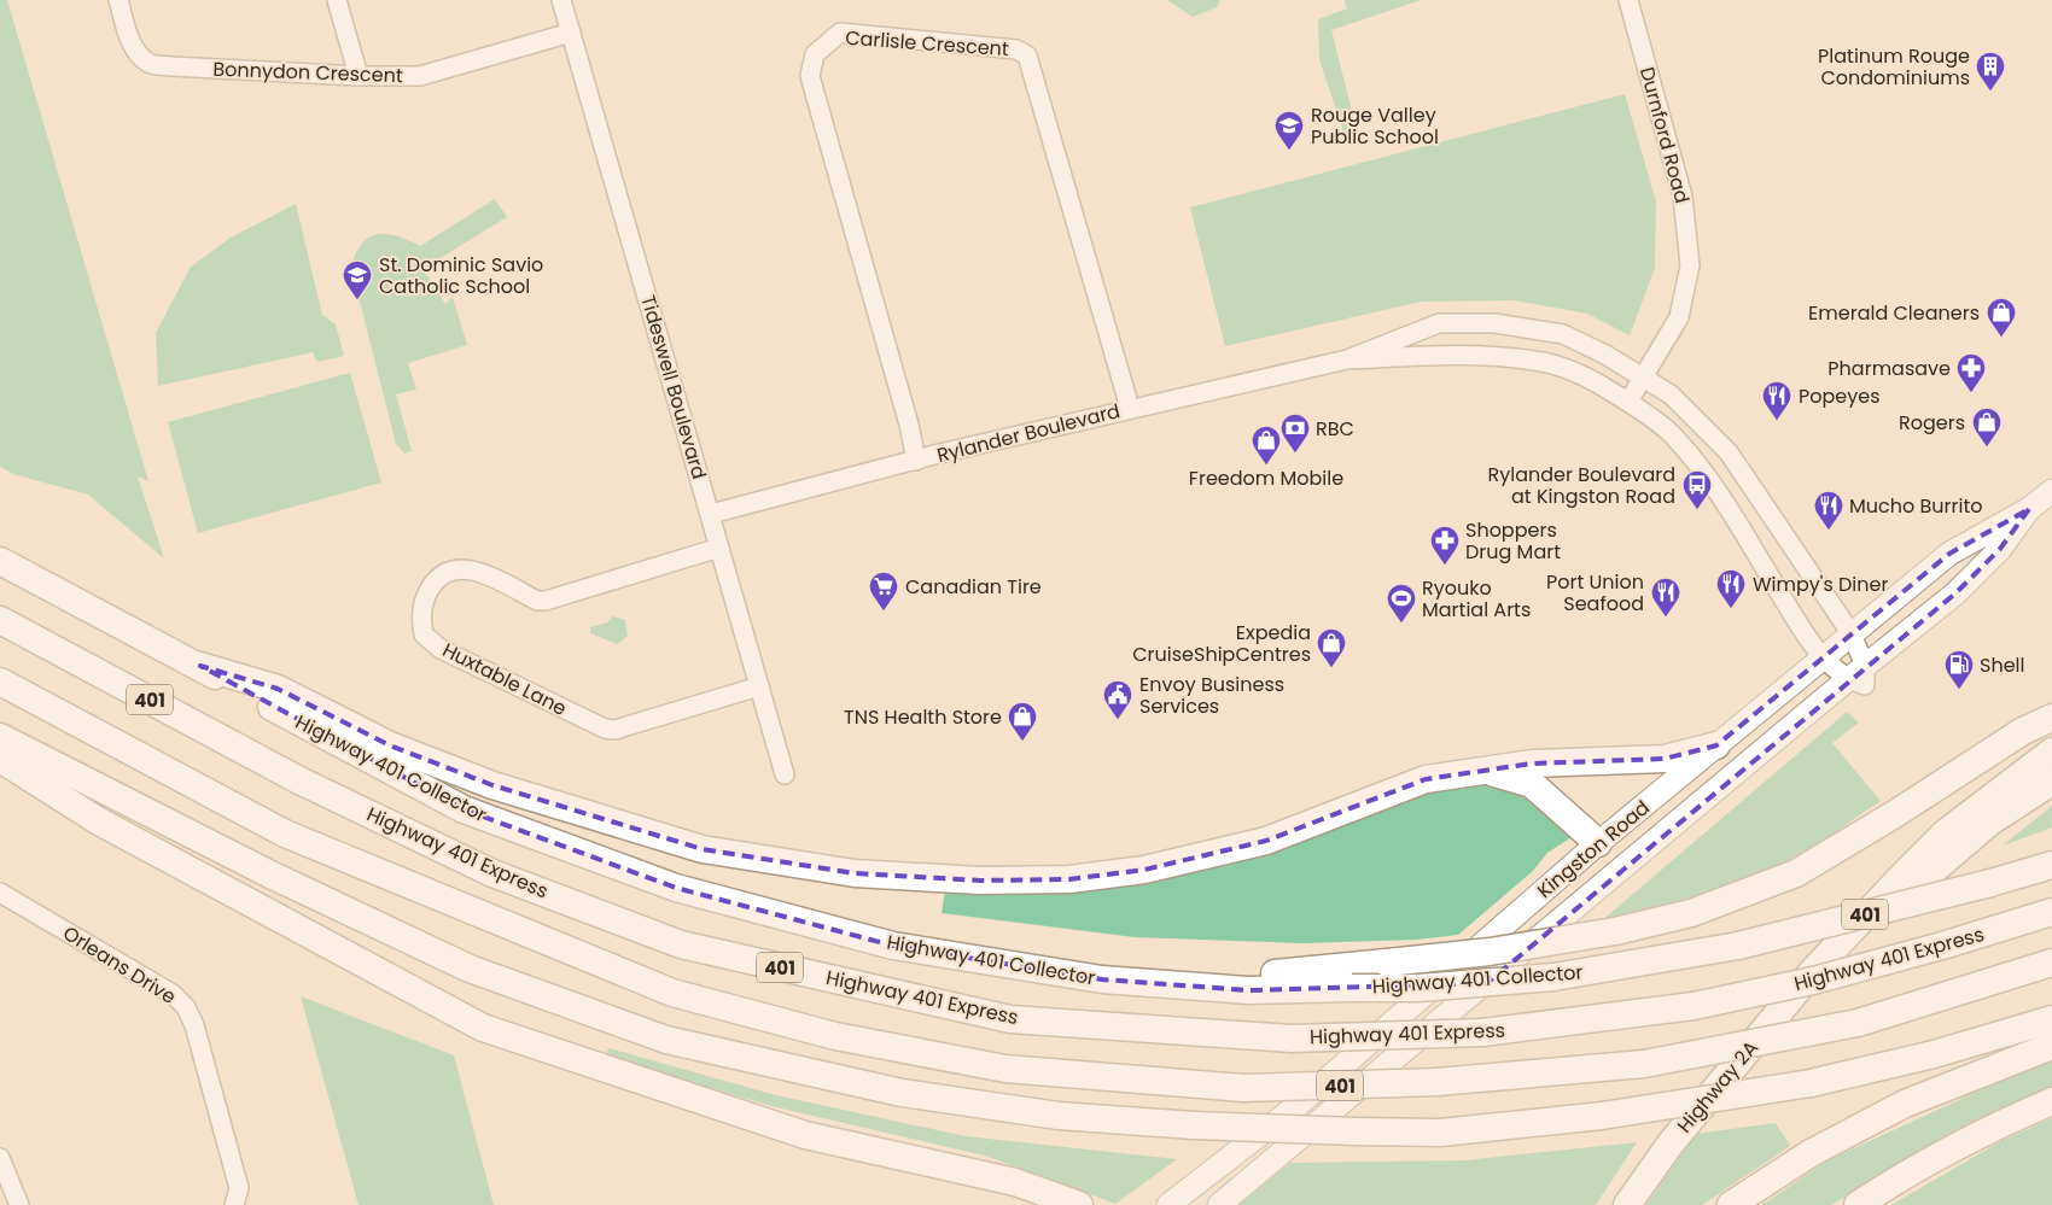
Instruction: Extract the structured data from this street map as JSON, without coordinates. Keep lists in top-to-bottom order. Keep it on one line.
{"streets":{"highway":["401","Highway 401 Collector","Highway 401 Express","Highway 2A"],"main road":["Kingston Road"],"street":["Carlisle Crescent","Bonnydon Crescent","Durnford Road","Tideswell Boulevard","Rylander Boulevard","Huxtable Lane","Orleans Drive"]},"crossings":[["Carlisle Crescent","Rylander Boulevard"],["Bonnydon Crescent","Tideswell Boulevard"],["Durnford Road","Rylander Boulevard"],["Tideswell Boulevard","Rylander Boulevard"],["Tideswell Boulevard","Huxtable Lane"],["Rylander Boulevard","Kingston Road"]],"places":{"building":["Platinum Rouge Condominiums"],"school or university":["Rouge Valley Public School","St. Dominic Savio Catholic School"],"shop":["Emerald Cleaners","Rogers","Freedom Mobile","Expedia CruiseShipCentres","TNS Health Store"],"pharmacy":["Pharmasave","Shoppers Drug Mart"],"restaurant":["Popeyes","Mucho Burrito","Wimpy's Diner","Port Union Seafood"],"bank":["RBC"],"bus stop":["Rylander Boulevard at Kingston Road"],"supermarket":["Canadian Tire"],"sports":["Ryouko Martial Arts"],"fuel station":["Shell"],"public building":["Envoy Business Services"]}}
